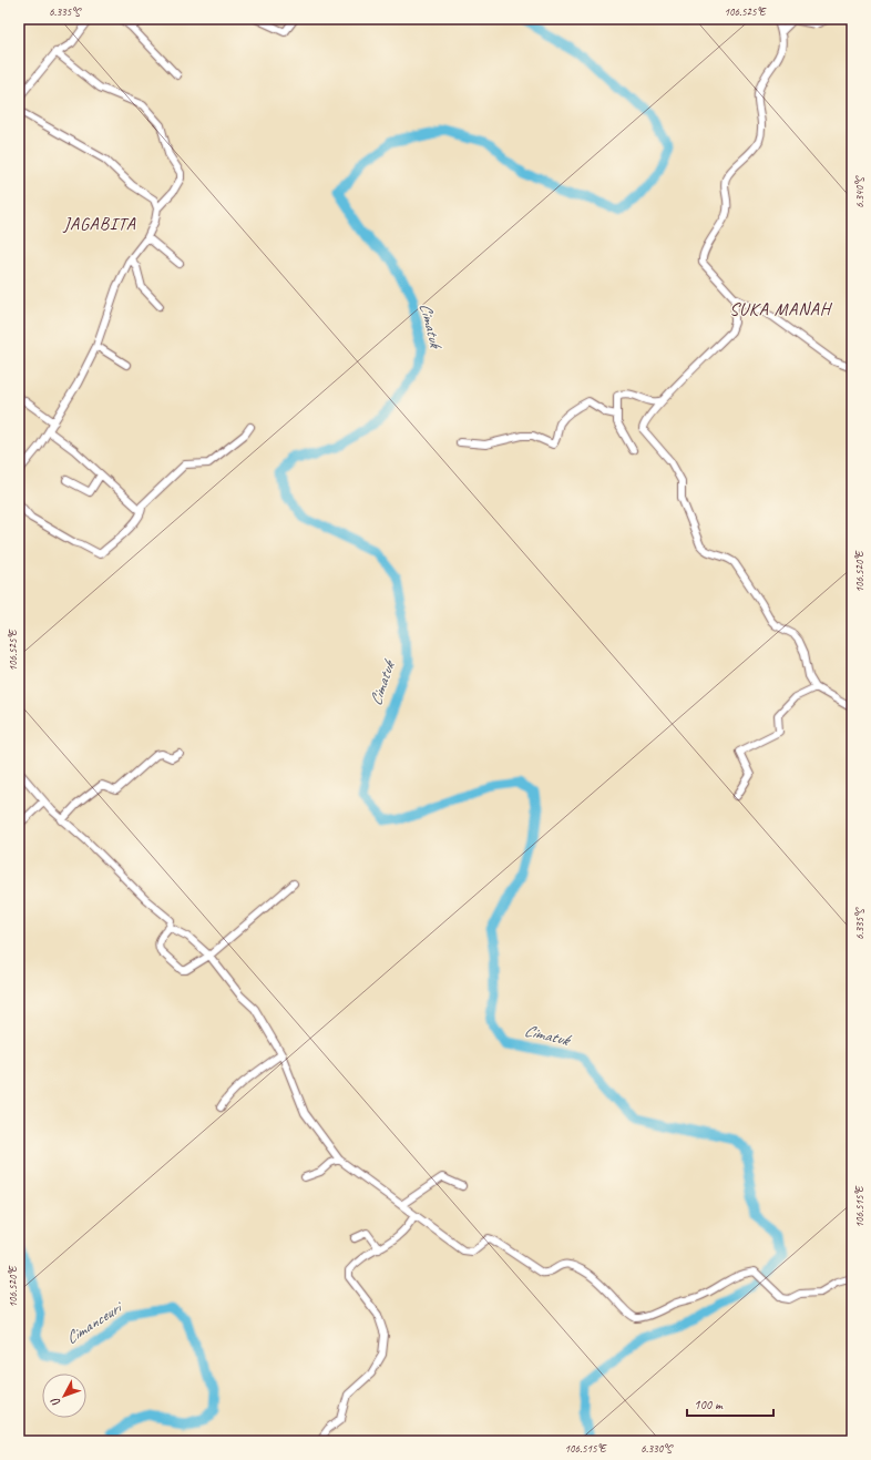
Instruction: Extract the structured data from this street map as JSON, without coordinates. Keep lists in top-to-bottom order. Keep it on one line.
{"districts":["JAGABITA","SUKA MANAH"],"water":["Cimatuk","Cimanceuri"],"scale_bar":"100 m","north":"bottom left","coordinates":["6.335°S","106.525°E","6.340°S","106.520°E","106.515°E","6.330°S"]}
